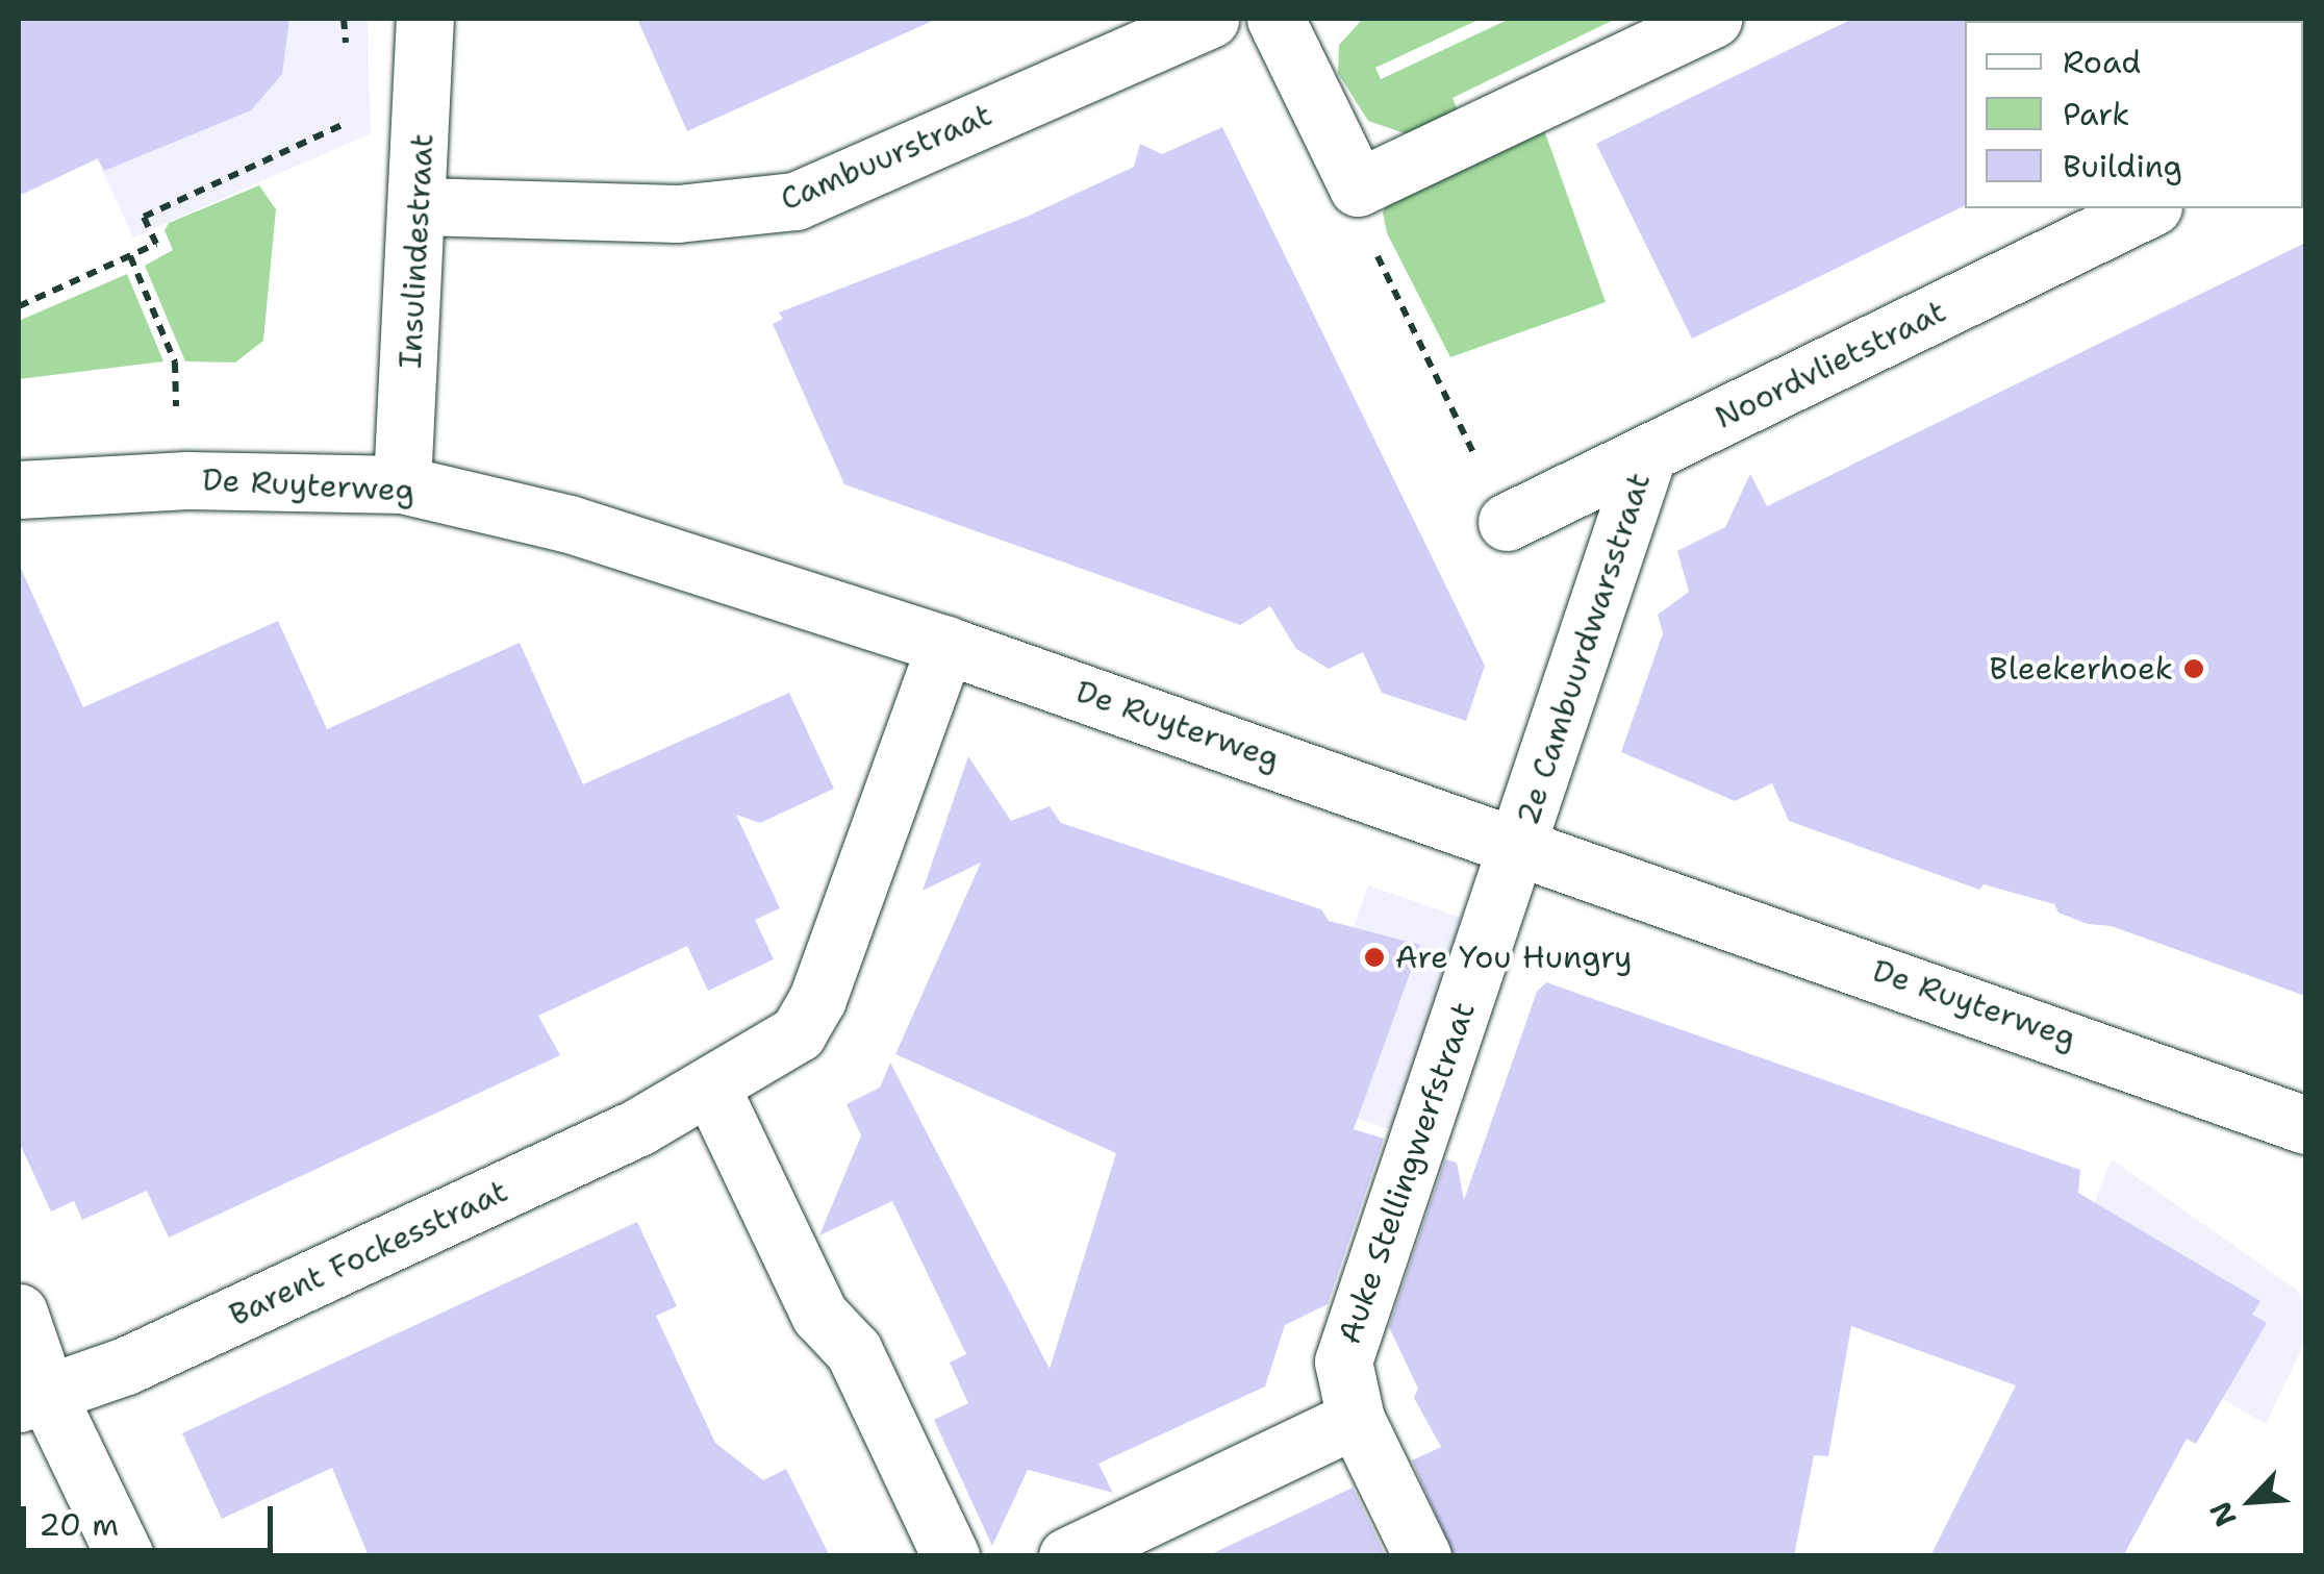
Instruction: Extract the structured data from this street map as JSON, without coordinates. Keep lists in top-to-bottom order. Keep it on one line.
{"streets":{"street":["Cambuurstraat","Insulindestraat","Noordvlietstraat","De Ruyterweg","2e Cambuurdwarsstraat","Auke Stellingwerfstraat","Barent Fockesstraat"]},"crossings":[["Cambuurstraat","Insulindestraat"],["Insulindestraat","De Ruyterweg"],["Noordvlietstraat","2e Cambuurdwarsstraat"],["De Ruyterweg","2e Cambuurdwarsstraat"],["De Ruyterweg","Auke Stellingwerfstraat"],["De Ruyterweg","Barent Fockesstraat"],["2e Cambuurdwarsstraat","Auke Stellingwerfstraat"]],"places":["Bleekerhoek","Are You Hungry"],"legend":["Road","Park","Building"],"scale_bar":"20 m","north":"bottom left"}
